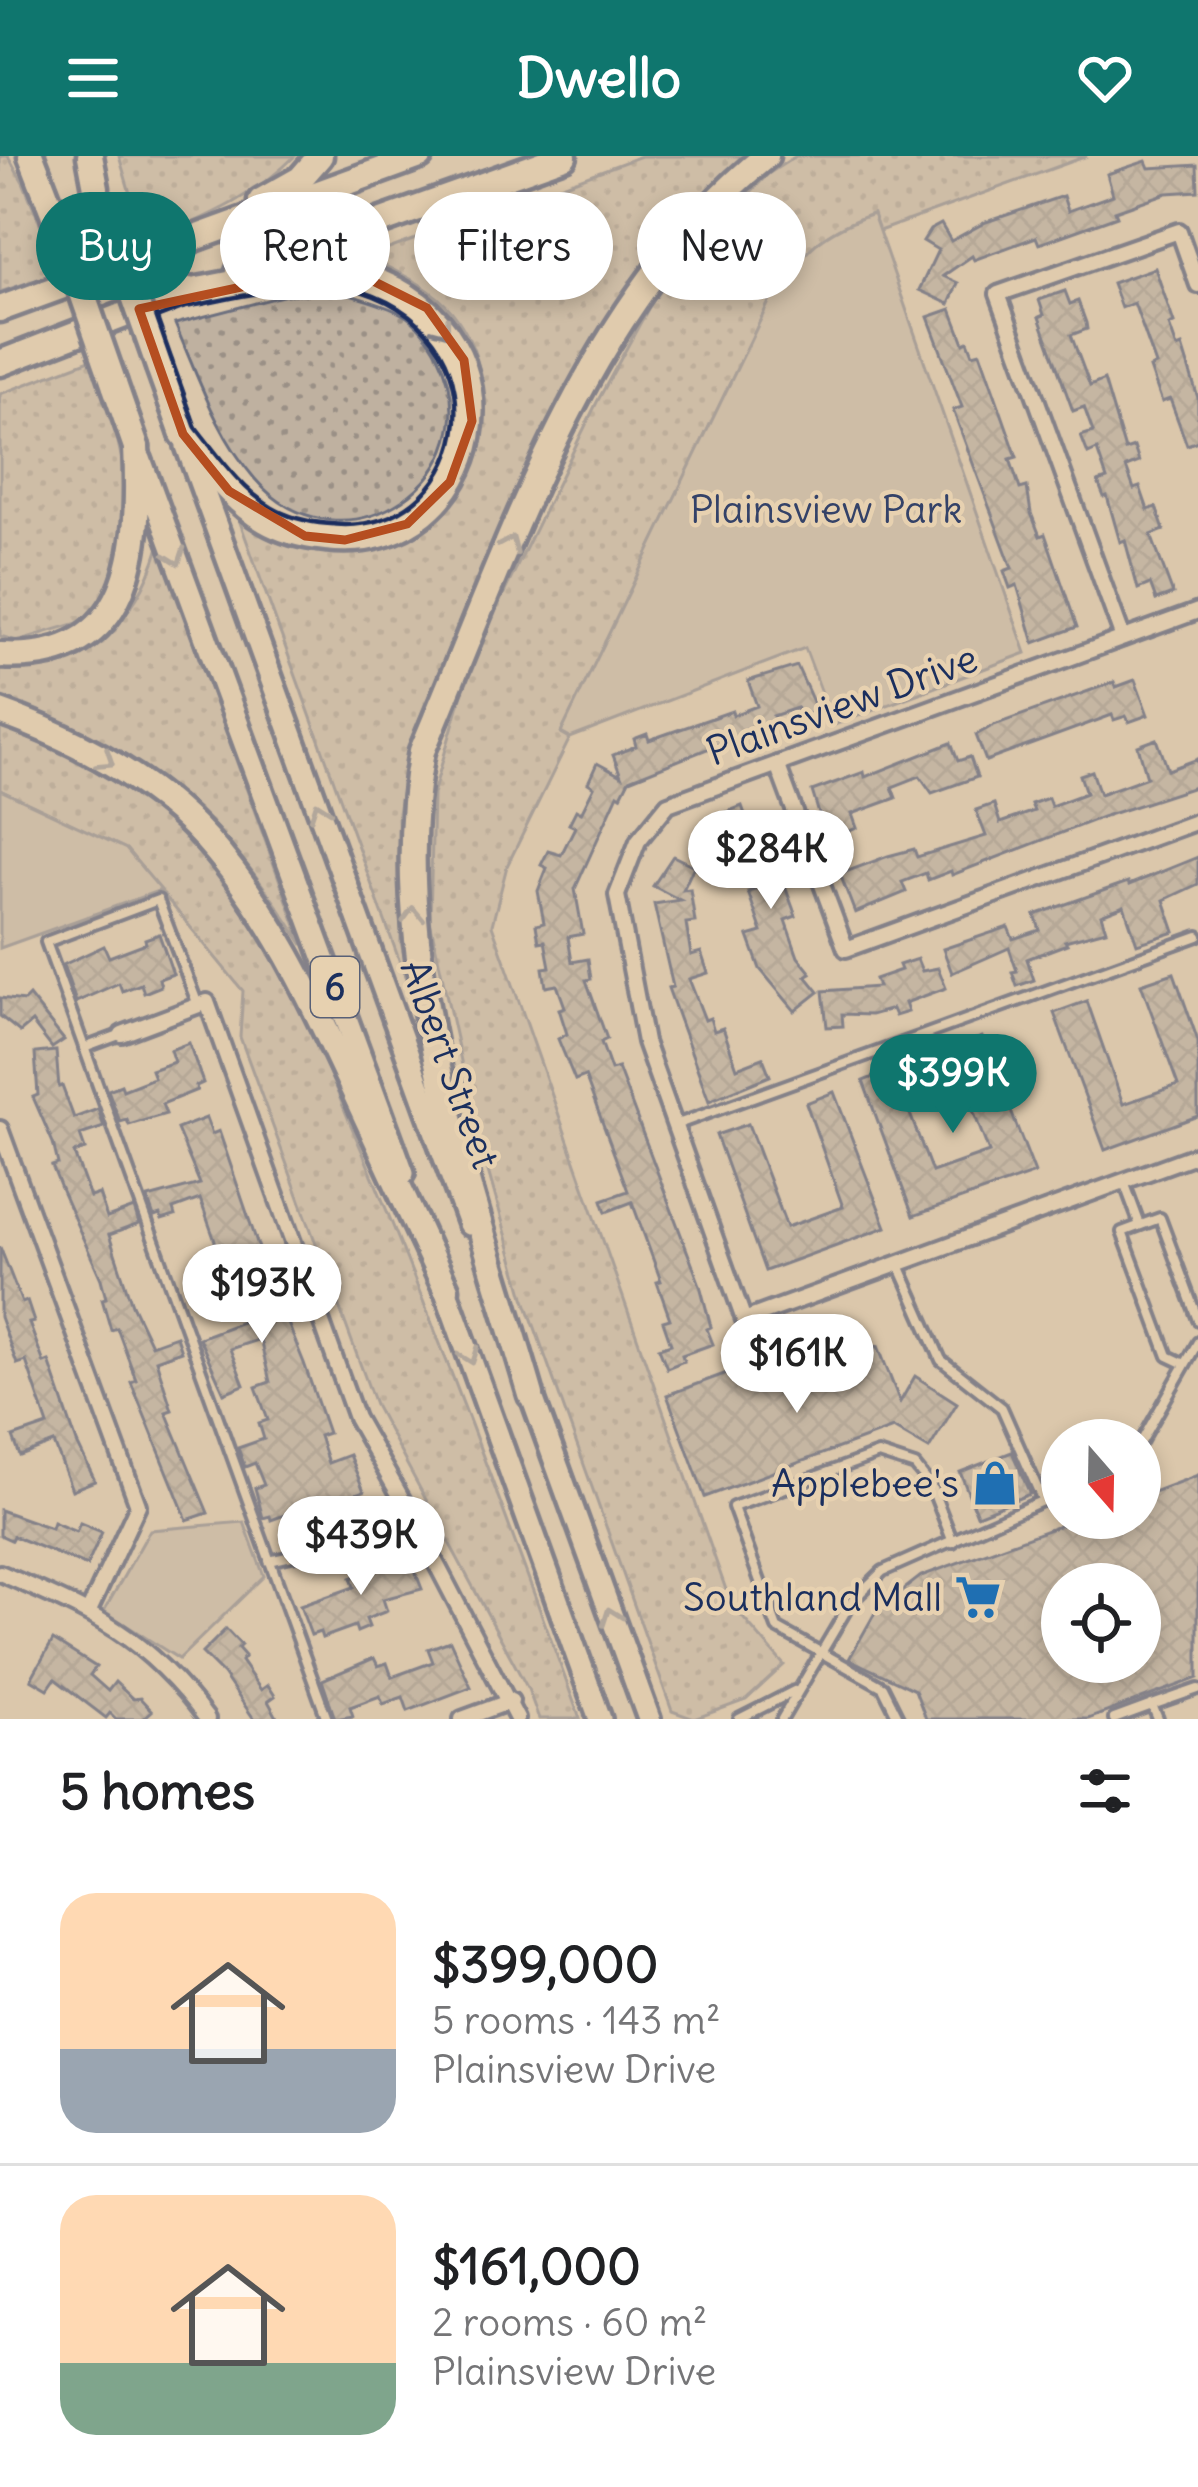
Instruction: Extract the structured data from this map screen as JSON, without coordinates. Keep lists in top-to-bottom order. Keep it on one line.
{"streets":{"highway":["6"],"main road":["Albert Street"],"street":["Plainsview Drive"]},"crossings":[["6","Albert Street"]],"parks":["Plainsview Park"],"places":{"shop":["Applebee's"],"supermarket":["Southland Mall"]},"north":"bottom","page":{"header":"Dwello","chip":["Buy","Rent","Filters","New"],"price":["$284K","$399K","$193K","$161K","$439K"],"heading":"5 homes","list":[{"name":"$399,000","note":"5 rooms · 143 m² · Plainsview Drive"},{"name":"$161,000","note":"2 rooms · 60 m² · Plainsview Drive"}]}}
